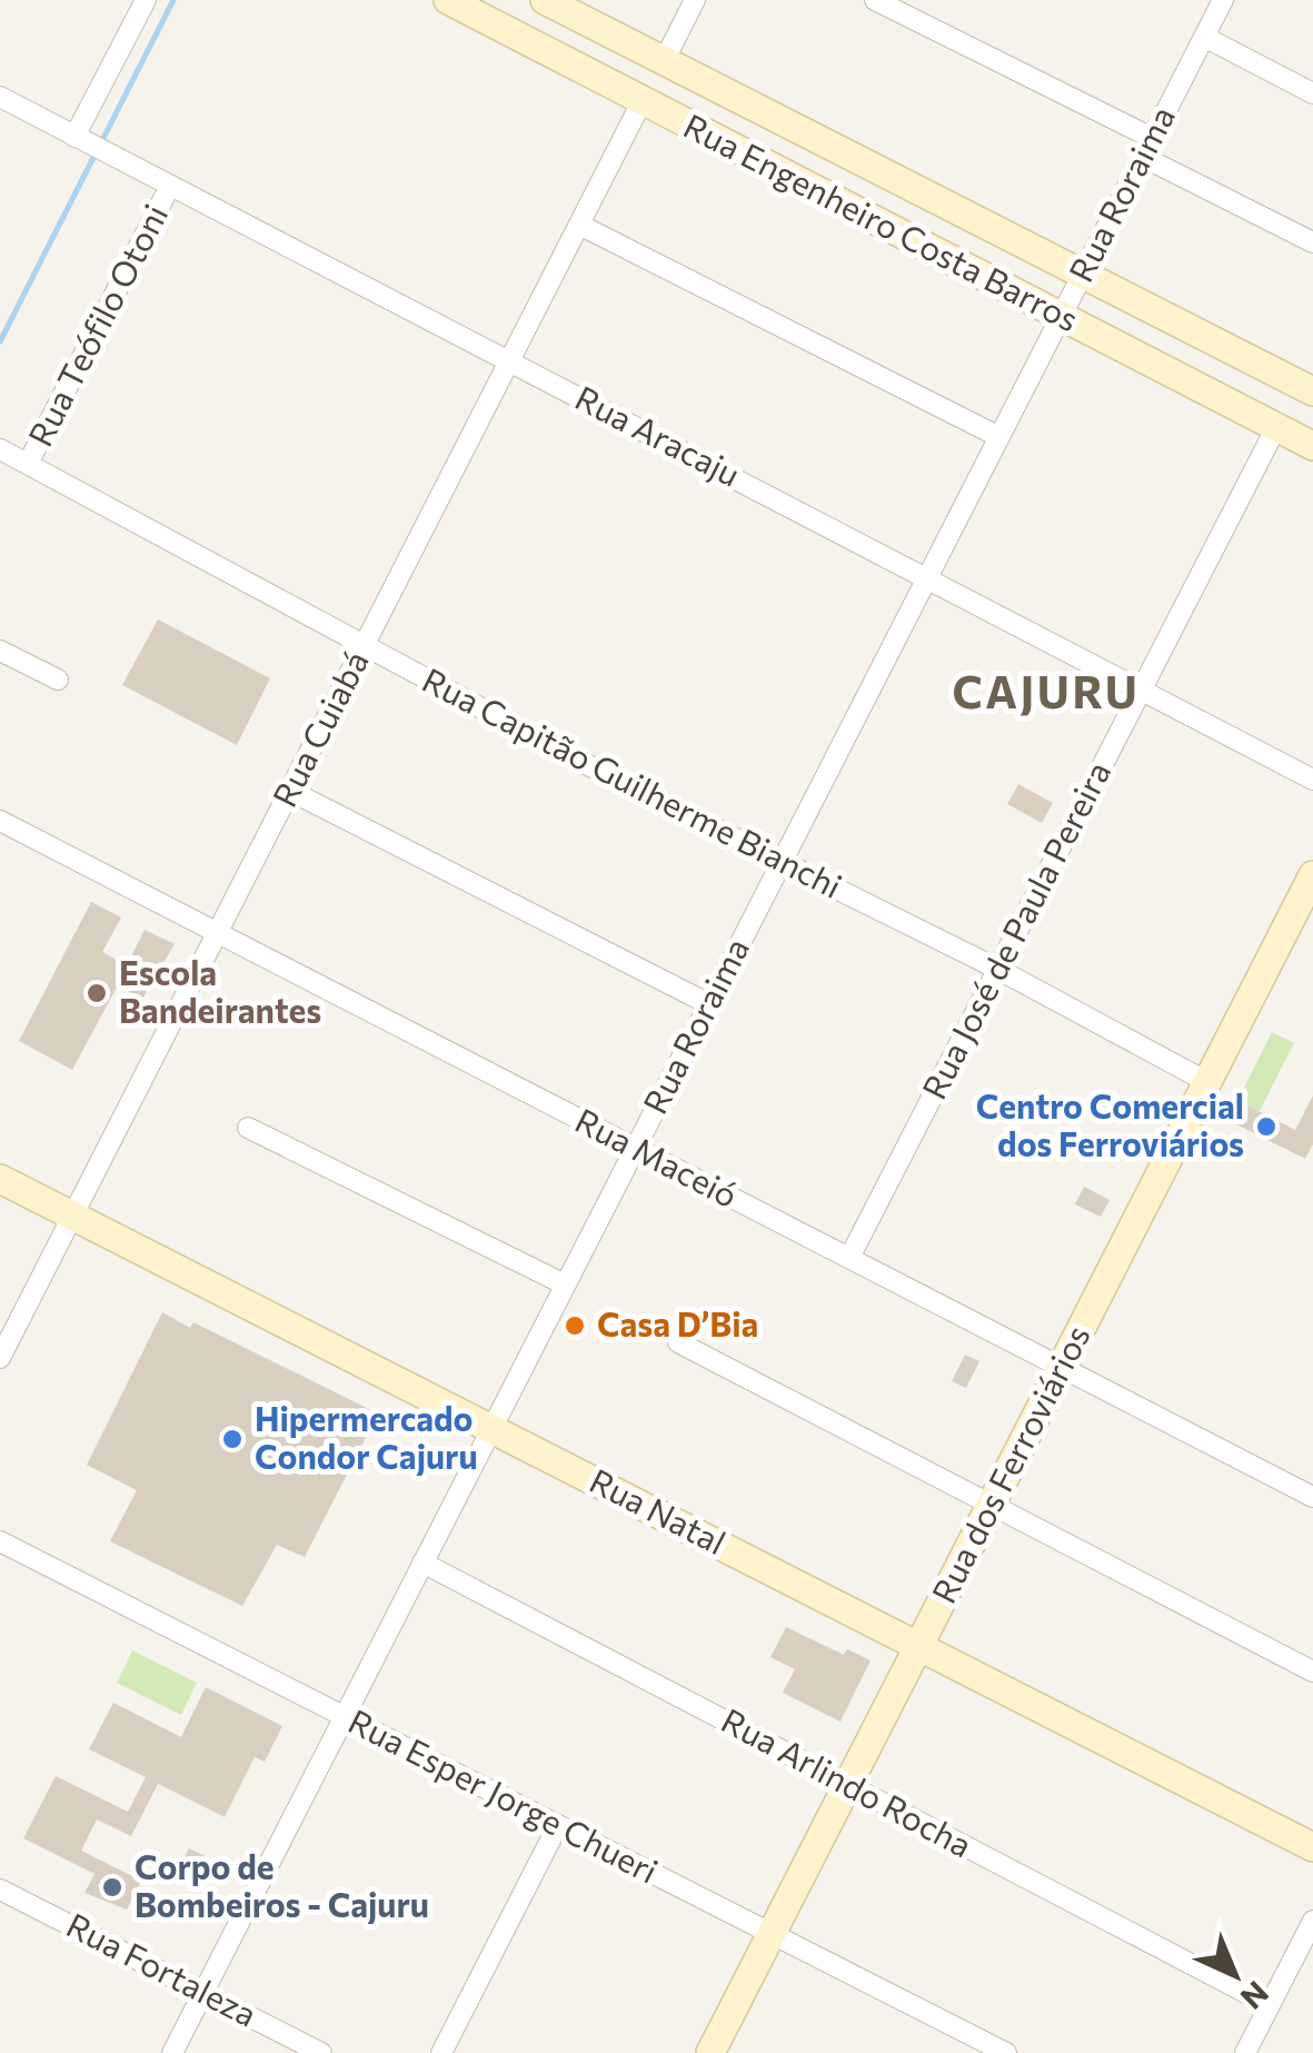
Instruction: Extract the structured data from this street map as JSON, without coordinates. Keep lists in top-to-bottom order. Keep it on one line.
{"streets":{"street":["Rua Roraima","Rua Engenheiro Costa Barros","Rua Teófilo Otoni","Rua Aracaju","Rua Cuiabá","Rua Capitão Guilherme Bianchi","Rua José de Paula Pereira","Rua Maceió","Rua dos Ferroviários","Rua Natal","Rua Arlindo Rocha","Rua Esper Jorge Chueri","Rua Fortaleza"]},"crossings":[["Rua Roraima","Rua Engenheiro Costa Barros"],["Rua Roraima","Rua Aracaju"],["Rua Roraima","Rua Capitão Guilherme Bianchi"],["Rua Roraima","Rua Maceió"],["Rua Roraima","Rua Natal"],["Rua Roraima","Rua Arlindo Rocha"],["Rua Roraima","Rua Esper Jorge Chueri"],["Rua Roraima","Rua Fortaleza"],["Rua Engenheiro Costa Barros","Rua Cuiabá"],["Rua Engenheiro Costa Barros","Rua José de Paula Pereira"],["Rua Teófilo Otoni","Rua Aracaju"],["Rua Teófilo Otoni","Rua Capitão Guilherme Bianchi"],["Rua Aracaju","Rua Cuiabá"],["Rua Aracaju","Rua José de Paula Pereira"],["Rua Cuiabá","Rua Capitão Guilherme Bianchi"],["Rua Cuiabá","Rua Maceió"],["Rua Cuiabá","Rua Natal"],["Rua Capitão Guilherme Bianchi","Rua José de Paula Pereira"],["Rua Capitão Guilherme Bianchi","Rua dos Ferroviários"],["Rua José de Paula Pereira","Rua Maceió"],["Rua Maceió","Rua dos Ferroviários"],["Rua dos Ferroviários","Rua Natal"],["Rua dos Ferroviários","Rua Arlindo Rocha"],["Rua dos Ferroviários","Rua Esper Jorge Chueri"]],"districts":["CAJURU"],"places":["Escola Bandeirantes","Centro Comercial dos Ferroviários","Casa D’Bia","Hipermercado Condor Cajuru","Corpo de Bombeiros - Cajuru"],"north":"bottom right"}
